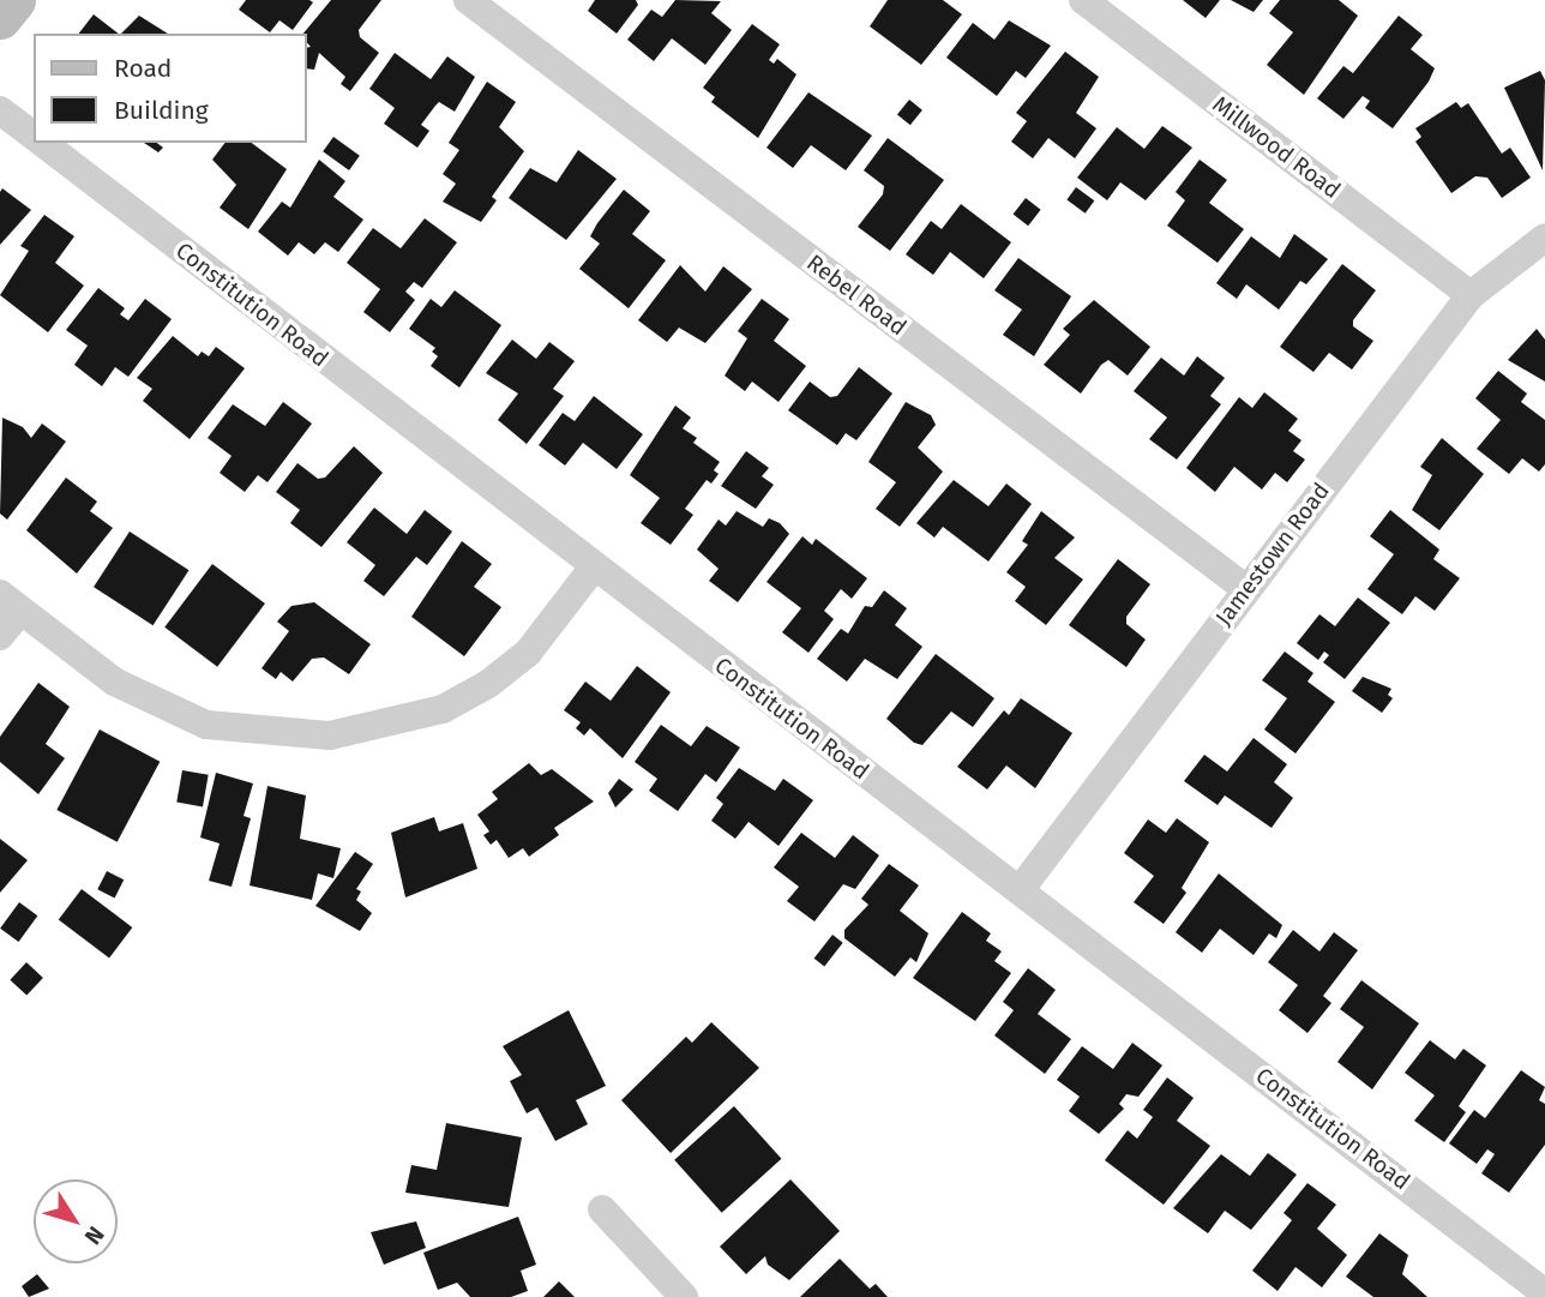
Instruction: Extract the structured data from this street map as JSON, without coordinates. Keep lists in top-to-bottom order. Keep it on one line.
{"streets":{"street":["Millwood Road","Rebel Road","Constitution Road","Jamestown Road"]},"crossings":[["Millwood Road","Jamestown Road"],["Rebel Road","Jamestown Road"],["Constitution Road","Jamestown Road"]],"legend":["Road","Building"],"north":"bottom right"}
